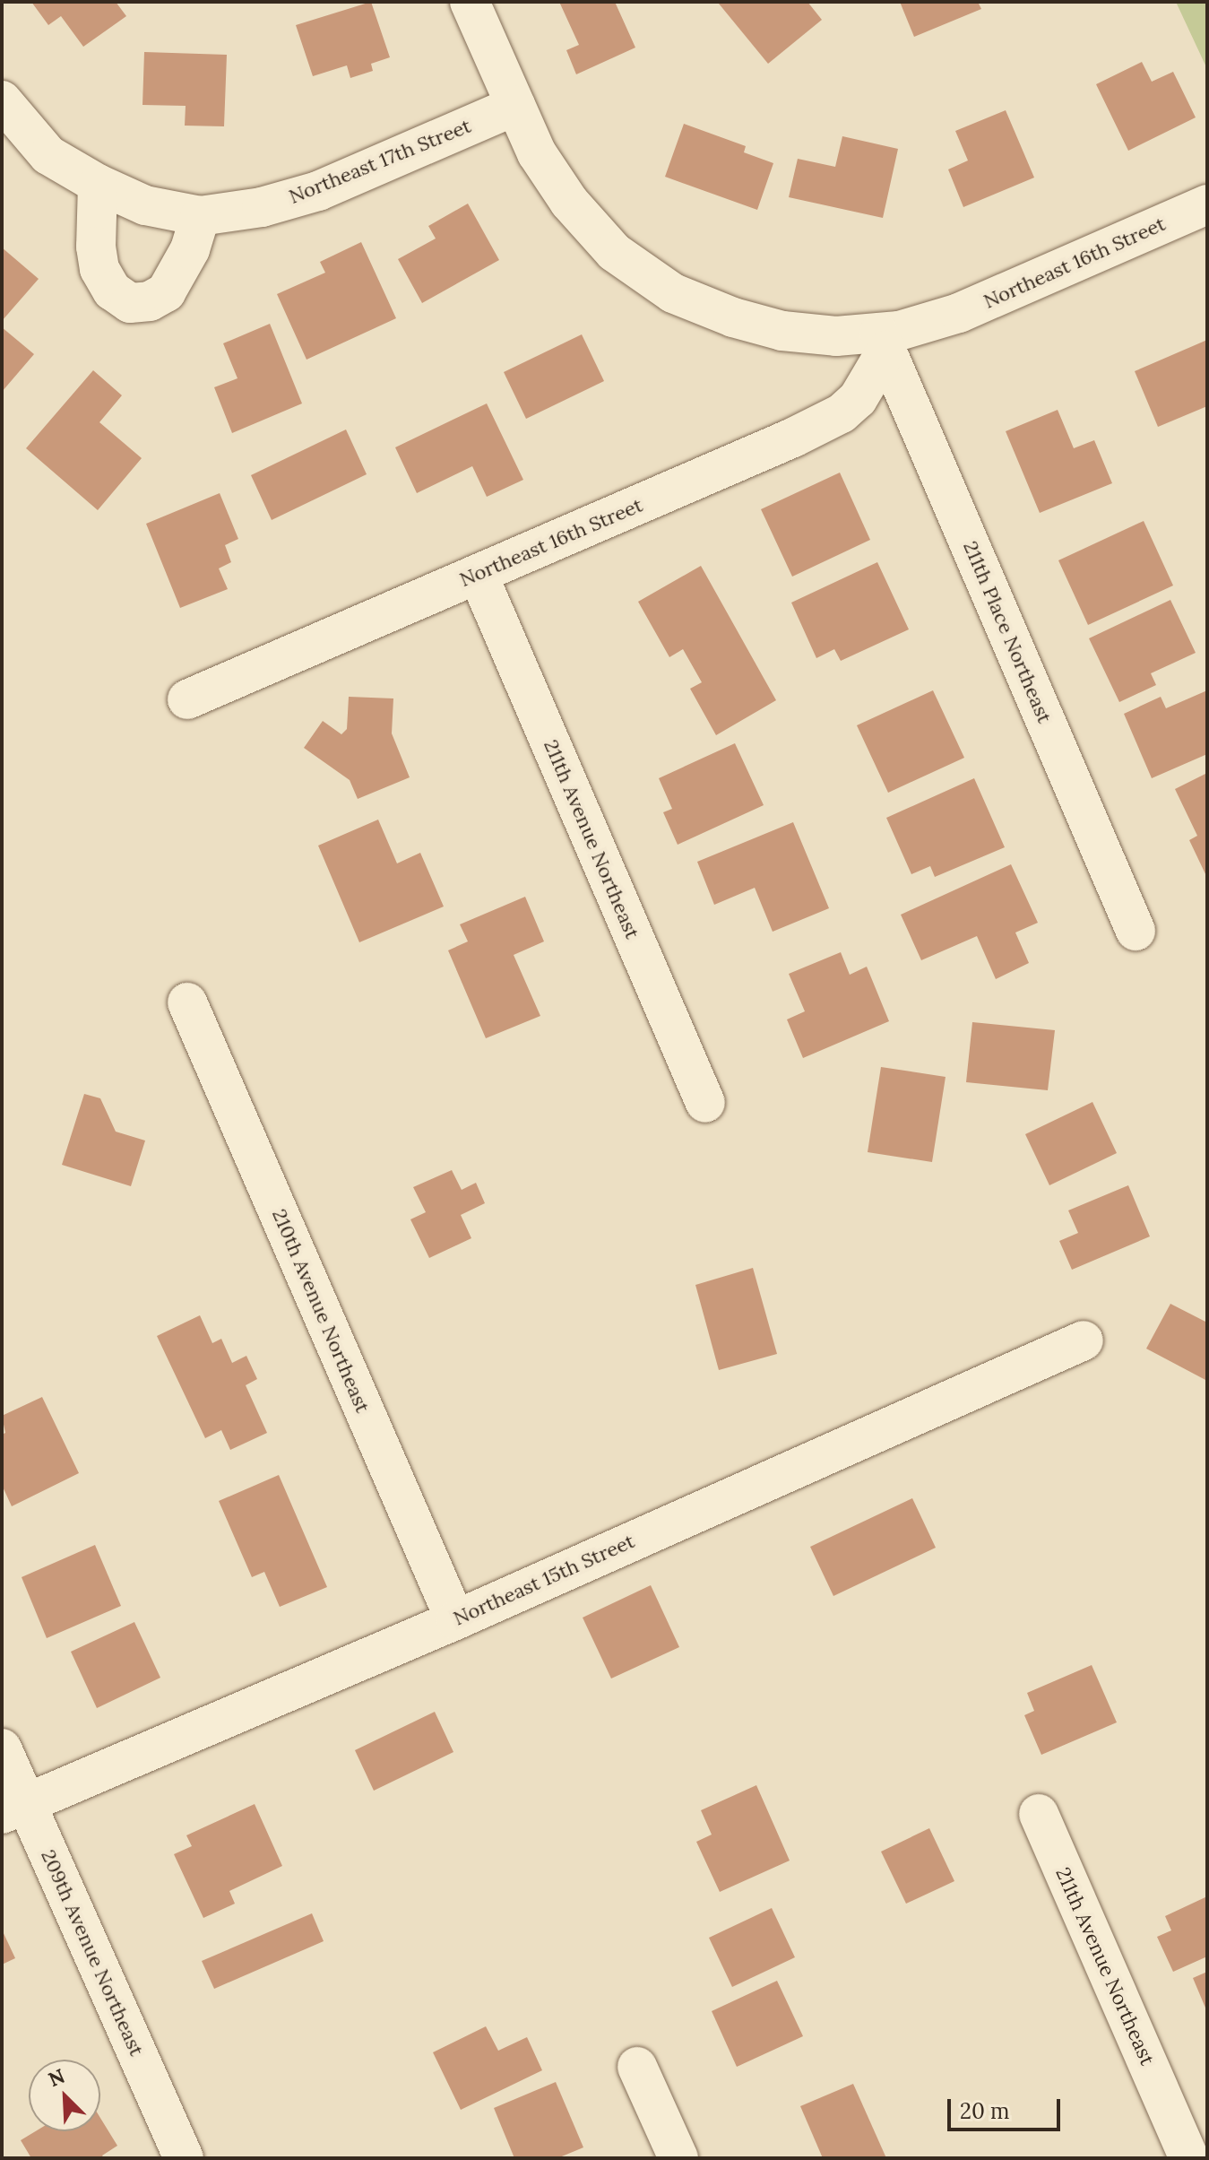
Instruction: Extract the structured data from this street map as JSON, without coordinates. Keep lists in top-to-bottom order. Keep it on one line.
{"streets":{"street":["Northeast 17th Street","Northeast 16th Street","211th Place Northeast","211th Avenue Northeast","210th Avenue Northeast","Northeast 15th Street","209th Avenue Northeast"]},"crossings":[["Northeast 16th Street","211th Place Northeast"],["Northeast 16th Street","211th Avenue Northeast"],["210th Avenue Northeast","Northeast 15th Street"],["Northeast 15th Street","209th Avenue Northeast"]],"scale_bar":"20 m","north":"top left"}
